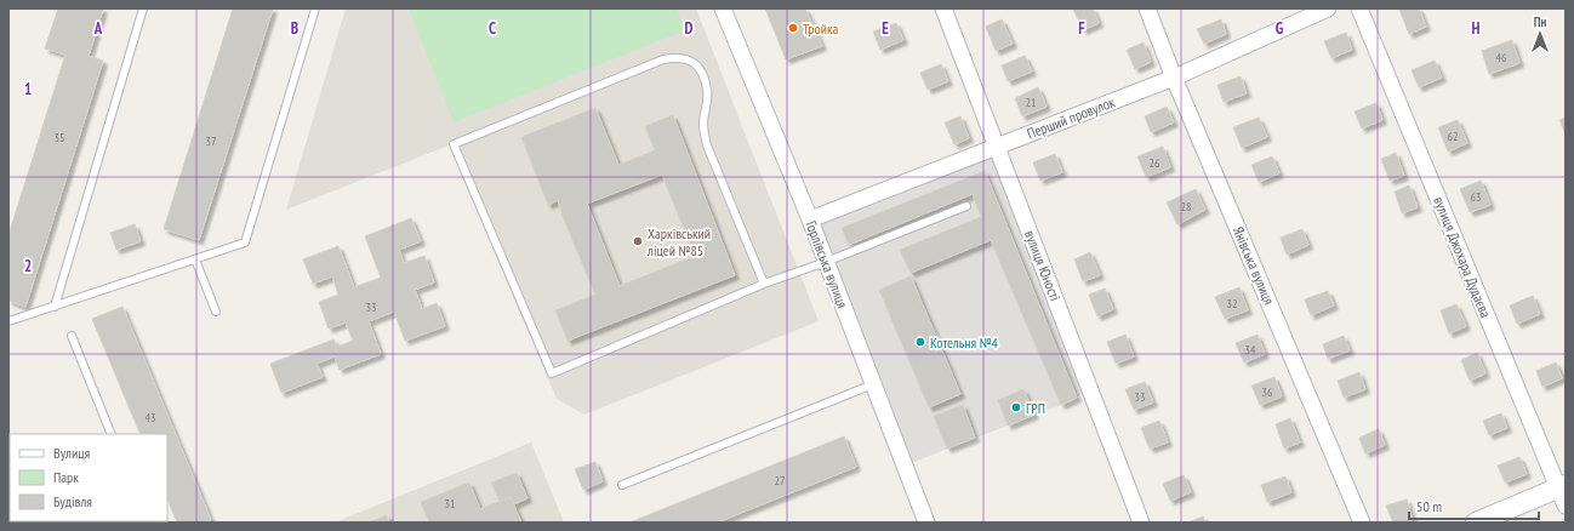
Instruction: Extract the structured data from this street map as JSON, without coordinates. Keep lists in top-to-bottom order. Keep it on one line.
{"streets":{"street":["Перший провулок","вулиця Джохара Дудаєва","Горлівська вулиця","вулиця Юності","Янівська вулиця"]},"crossings":[["Перший провулок","Горлівська вулиця"],["Перший провулок","вулиця Юності"],["Перший провулок","Янівська вулиця"]],"places":["Тройка","Харківський ліцей №85","Котельня №4","ГРП"],"house_numbers":["46","21","62","35","37","26","63","28","32","33","34","36","33","43","27","31"],"legend":["Вулиця","Парк","Будівля"],"scale_bar":"50 m","north":"top","grid":{"columns":["A","B","C","D","E","F","G","H"],"rows":["1","2"]}}
